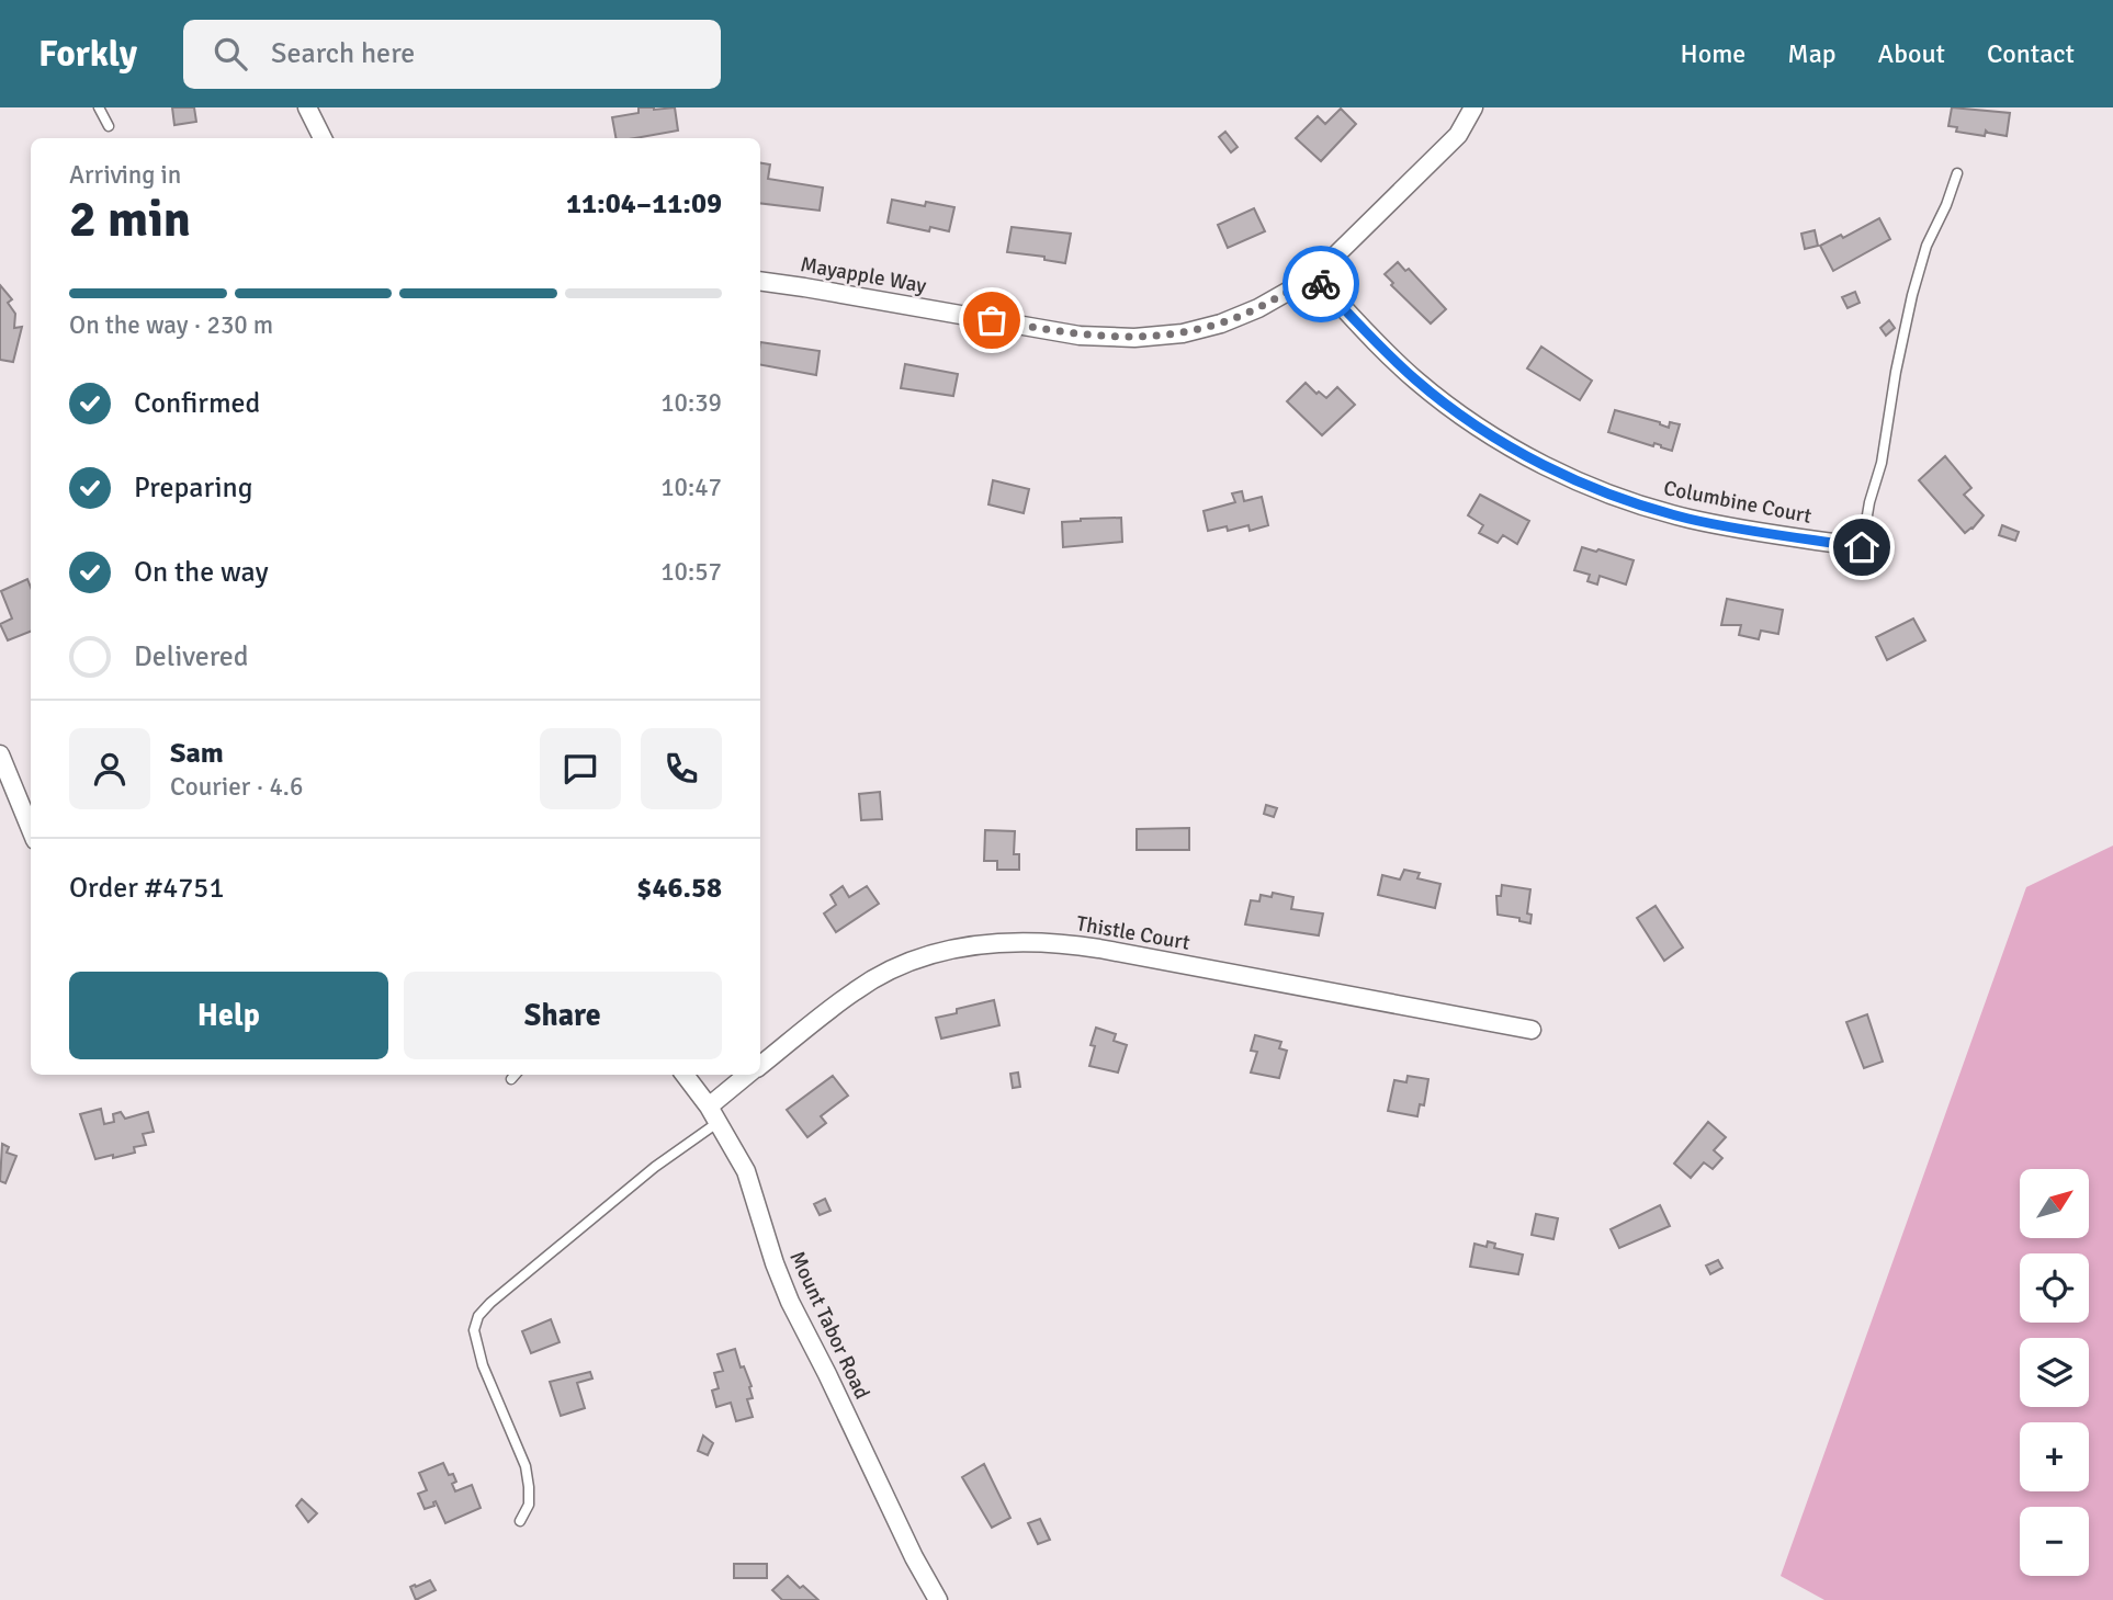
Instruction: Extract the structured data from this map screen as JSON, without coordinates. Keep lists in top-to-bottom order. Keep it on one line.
{"streets":{"street":["Mayapple Way","Columbine Court","Thistle Court","Mount Tabor Road"]},"crossings":[["Mayapple Way","Columbine Court"],["Thistle Court","Mount Tabor Road"]],"north":"top right","page":{"header":"Forkly","search":"Search here","nav":["Home","Map","About","Contact"],"heading":["2 min","Arriving in","11:04–11:09"],"panel":["Sam","Courier · 4.6","Order #4751","$46.58"],"bar":"On the way · 230 m","list":[["Confirmed","10:39"],["Preparing","10:47"],["On the way","10:57"],"Delivered"],"buttons":["Help","Share"],"map_buttons":["+","−"]}}
